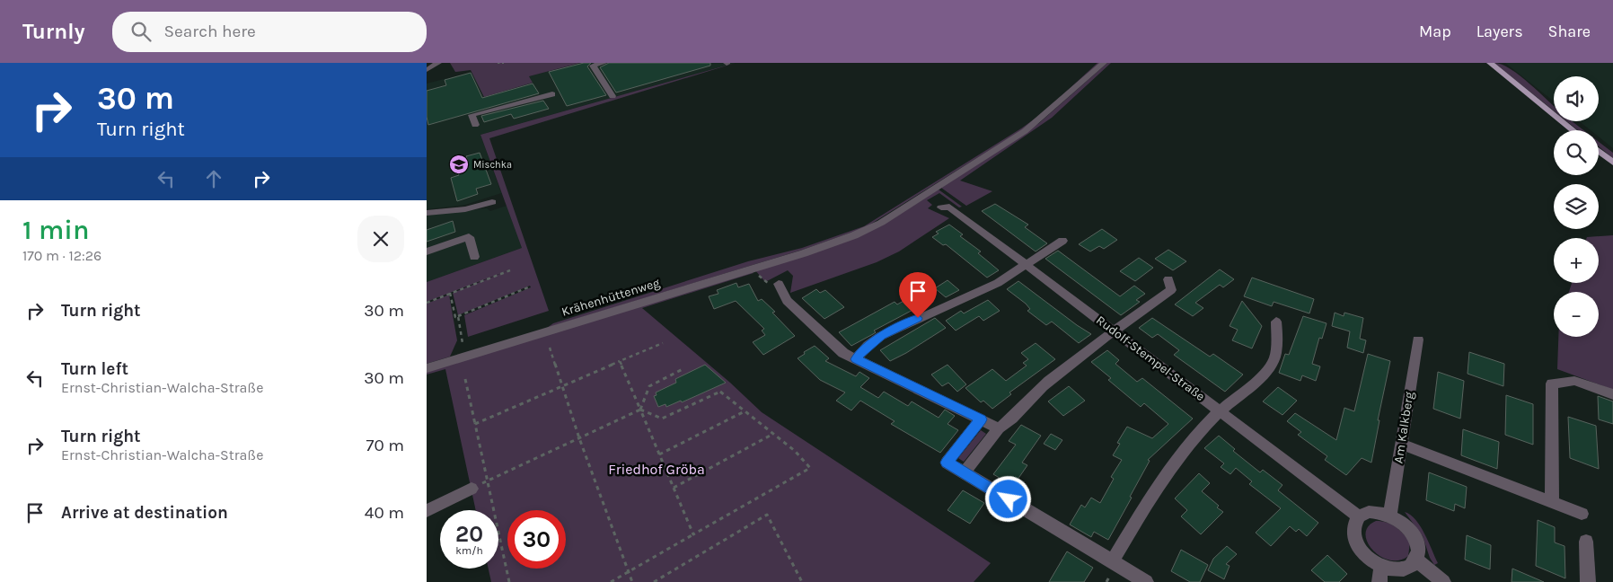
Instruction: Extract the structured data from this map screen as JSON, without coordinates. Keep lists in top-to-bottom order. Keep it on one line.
{"streets":{"street":["Krähenhüttenweg","Rudolf-Stempel-Straße","Am Kalkberg"]},"crossings":[["Rudolf-Stempel-Straße","Am Kalkberg"]],"parks":["Friedhof Gröba"],"places":{"school or university":["Mischka"]},"page":{"header":"Turnly","search":"Search here","nav":["Map","Layers","Share"],"turn":["30 m","Turn right"],"map_buttons":["+","−"],"heading":["1 min","170 m · 12:26"],"list":[{"name":"Turn right","value":"30 m"},{"name":"Turn left","note":"Ernst-Christian-Walcha-Straße","value":"30 m"},{"name":"Turn right","note":"Ernst-Christian-Walcha-Straße","value":"70 m"},{"name":"Arrive at destination","value":"40 m"}],"speed":"20 km/h","limit":"30"}}
